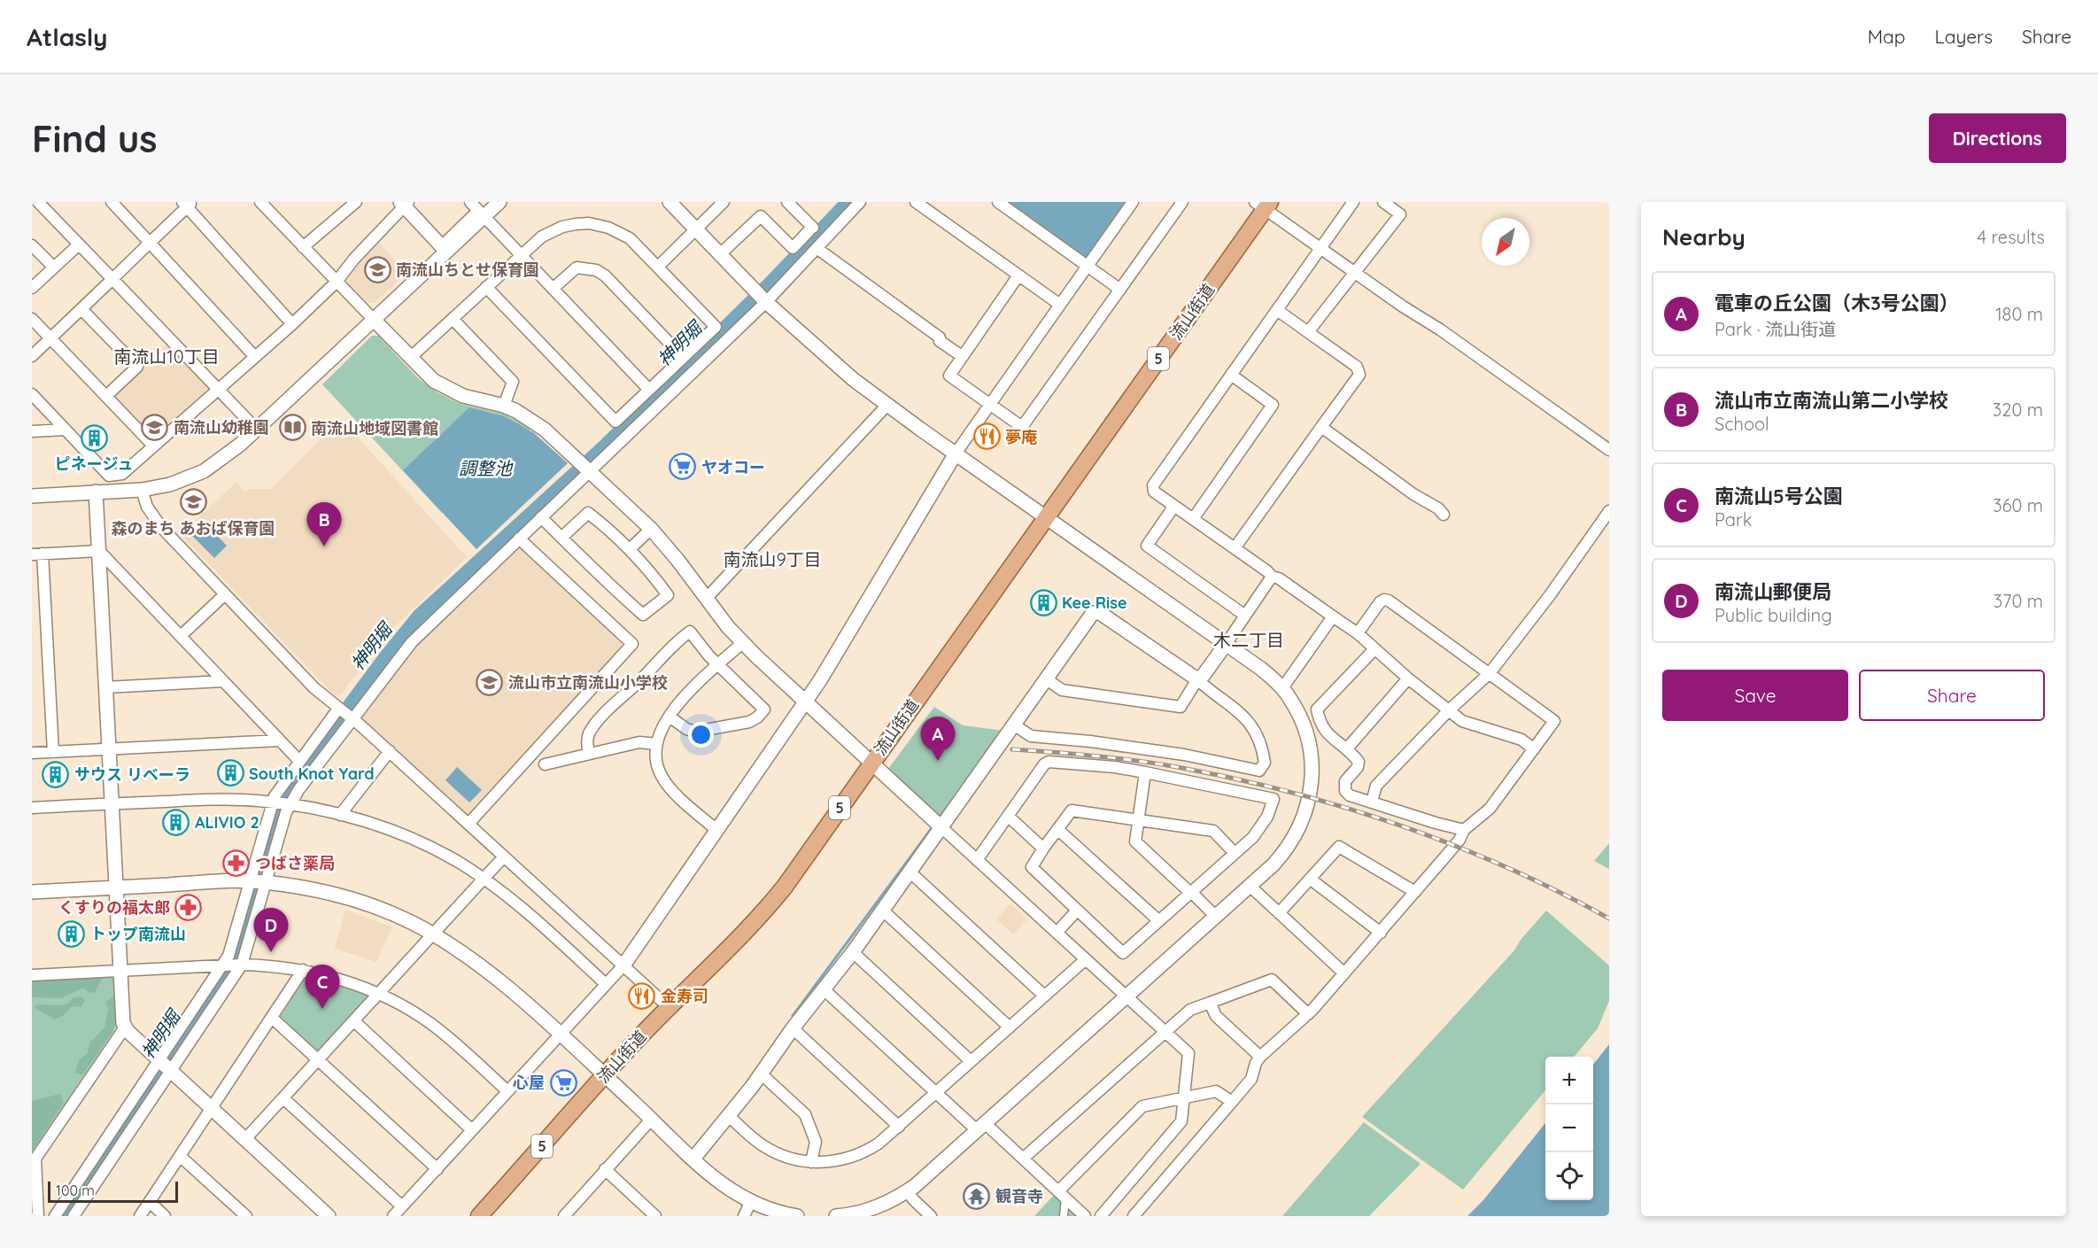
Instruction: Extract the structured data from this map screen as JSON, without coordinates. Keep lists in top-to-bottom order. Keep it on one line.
{"streets":{"main road":["流山街道","5"]},"districts":["南流山10丁目","南流山9丁目","木二丁目"],"water":["神明堀","調整池"],"places":{"school or university":["南流山ちとせ保育園","南流山幼稚園","森のまち あおば保育園","流山市立南流山小学校"],"library":["南流山地域図書館"],"restaurant":["夢庵","金寿司"],"building":["ピネージュ","Kee Rise","South Knot Yard","サウス リベーラ","ALIVIO 2","トップ南流山"],"supermarket":["ヤオコー","心屋"],"pharmacy":["つばさ薬局","くすりの福太郎"],"temple":["観音寺"]},"scale_bar":"100 m","north":"bottom left","page":{"header":"Atlasly","nav":["Map","Layers","Share"],"buttons":["Directions",["Save","Share"]],"title":"Find us","heading":["Nearby","4 results"],"list":[{"mark":"A","name":"電車の丘公園（木3号公園）","note":"Park · 流山街道","value":"180 m"},{"mark":"B","name":"流山市立南流山第二小学校","note":"School","value":"320 m"},{"mark":"C","name":"南流山5号公園","note":"Park","value":"360 m"},{"mark":"D","name":"南流山郵便局","note":"Public building","value":"370 m"}],"pins":["B","A","D","C"],"map_buttons":["+","−"],"scale":"100 m"}}
